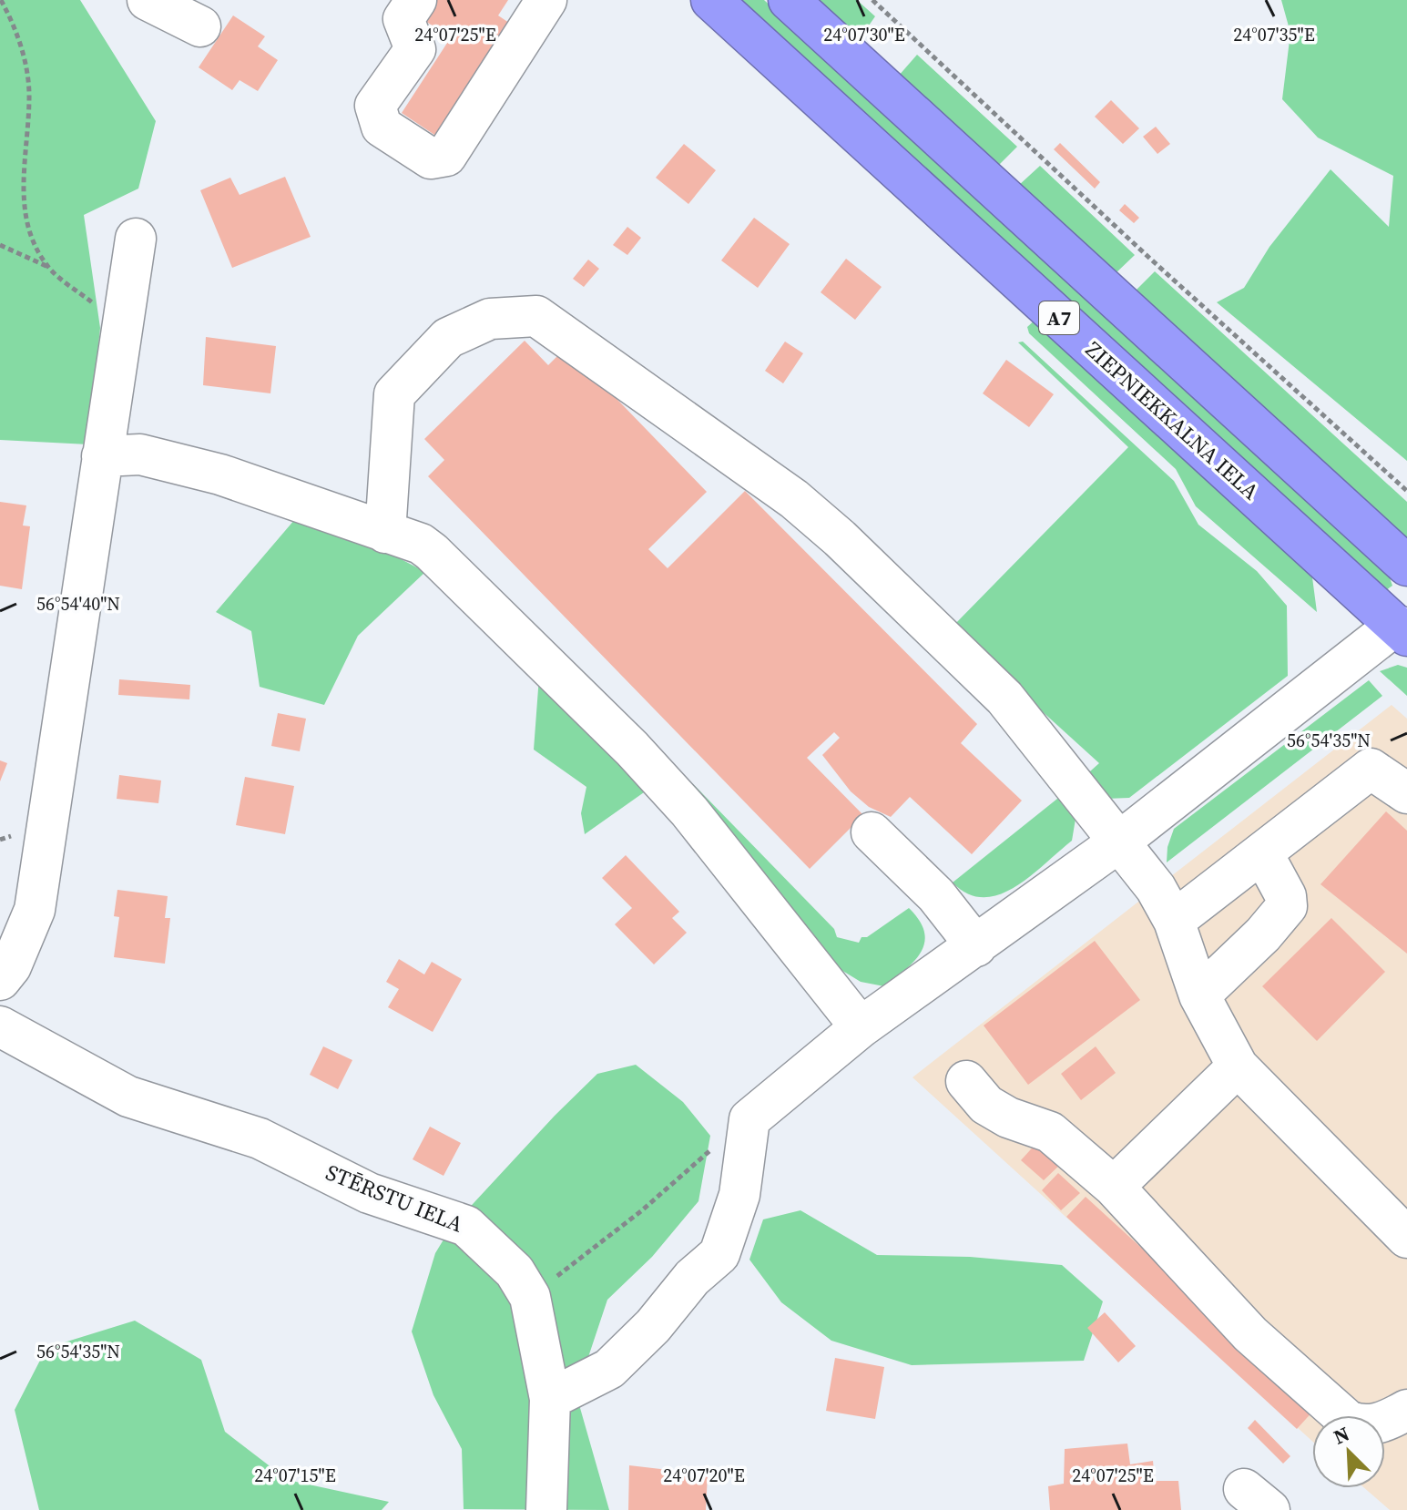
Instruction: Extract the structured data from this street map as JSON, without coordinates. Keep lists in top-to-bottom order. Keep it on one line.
{"streets":{"highway":["A7","ZIEPNIEKKALNA IELA"],"street":["STĒRSTU IELA"]},"north":"top left","coordinates":["24°07'25\"E","24°07'35\"E","24°07'30\"E","56°54'40\"N","56°54'35\"N","24°07'15\"E","24°07'20\"E"]}
